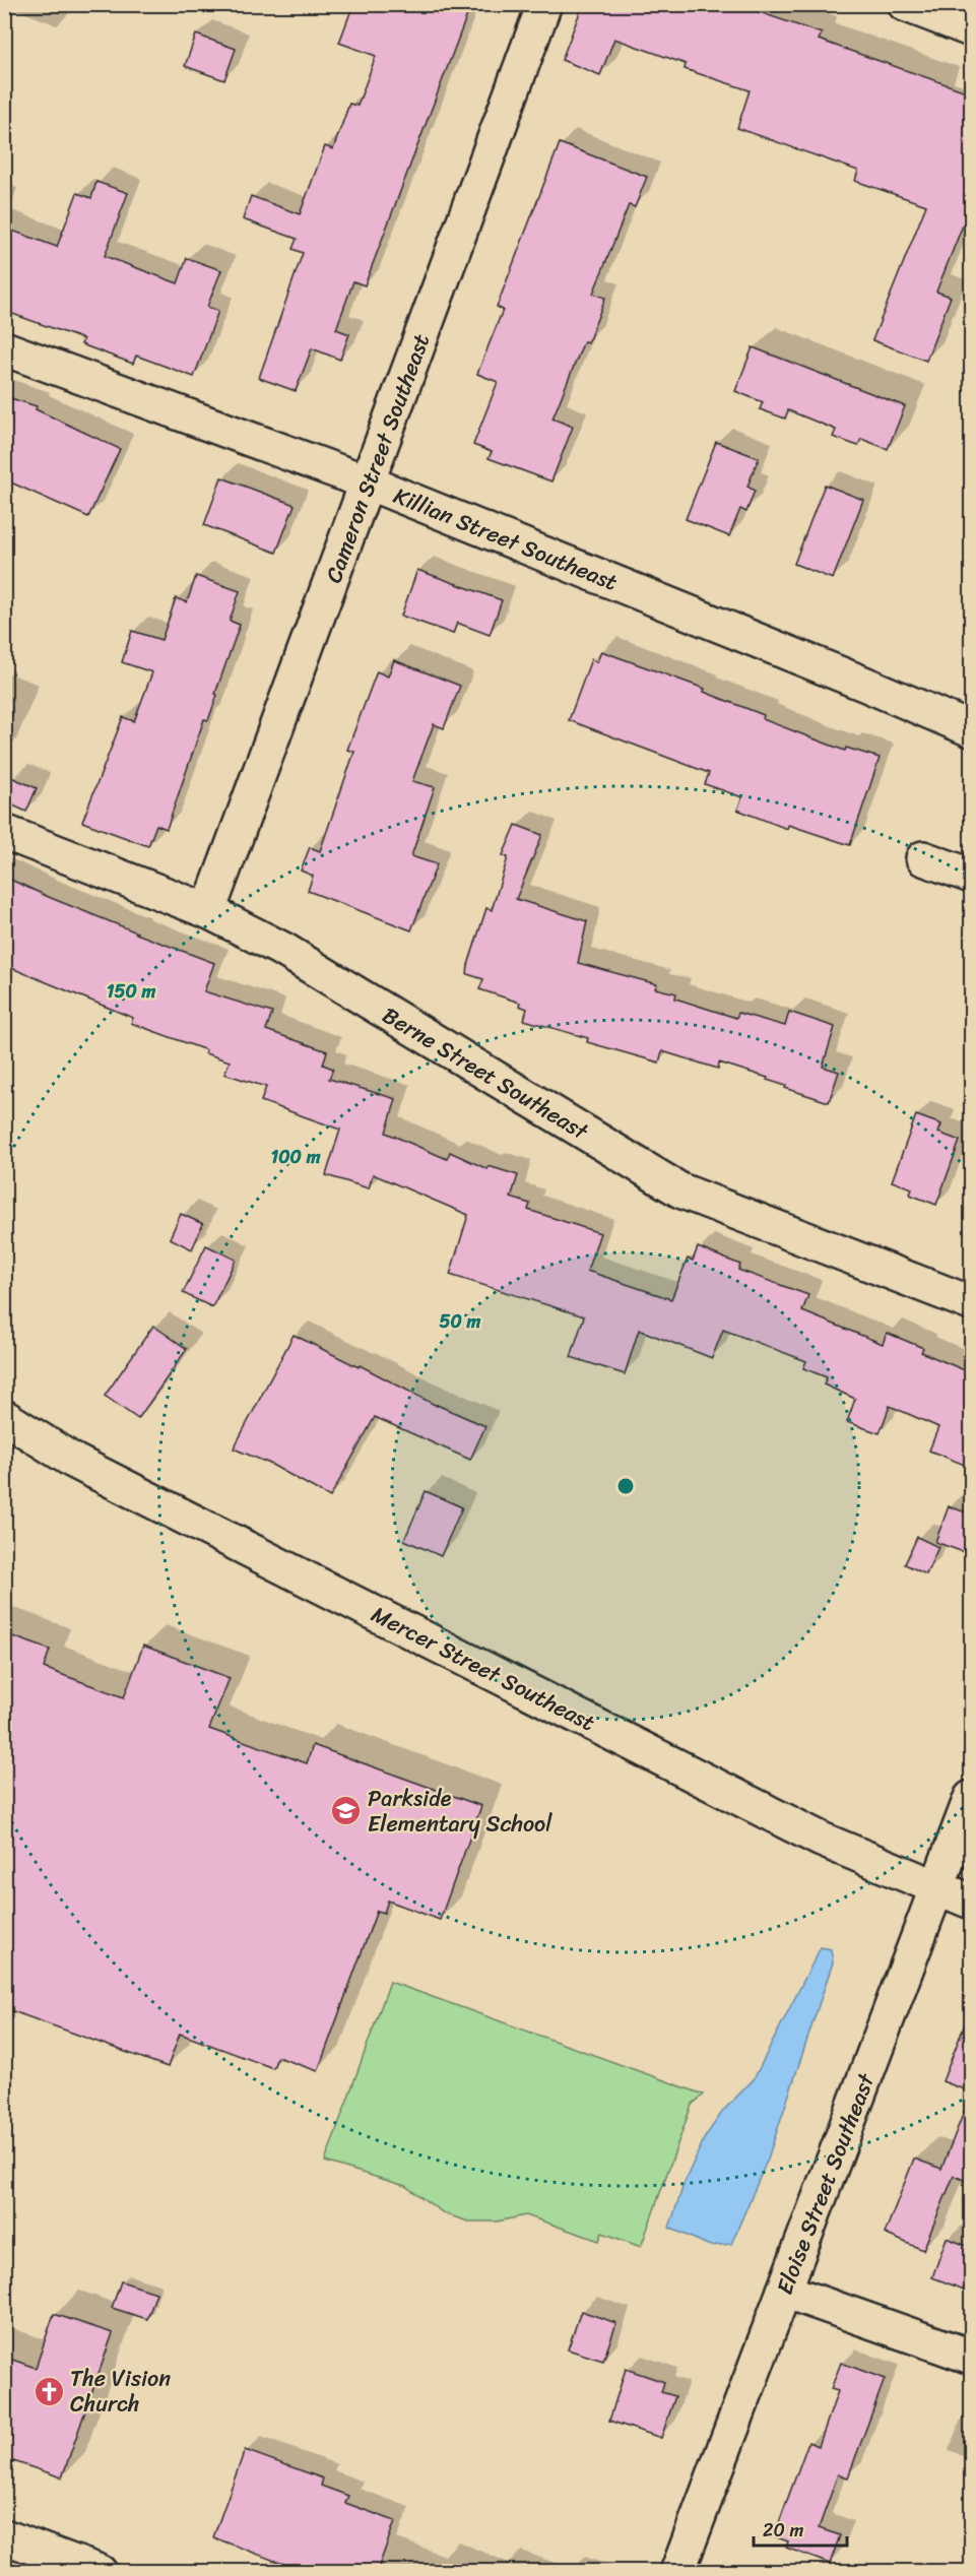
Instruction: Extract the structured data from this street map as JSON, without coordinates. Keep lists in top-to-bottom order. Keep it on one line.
{"streets":{"street":["Cameron Street Southeast","Killian Street Southeast","Berne Street Southeast","Mercer Street Southeast","Eloise Street Southeast"]},"crossings":[["Cameron Street Southeast","Killian Street Southeast"],["Cameron Street Southeast","Berne Street Southeast"],["Mercer Street Southeast","Eloise Street Southeast"]],"places":{"school or university":["Parkside Elementary School"],"church":["The Vision Church"]},"scale_bar":"20 m","rings":["150 m","100 m","50 m"]}
